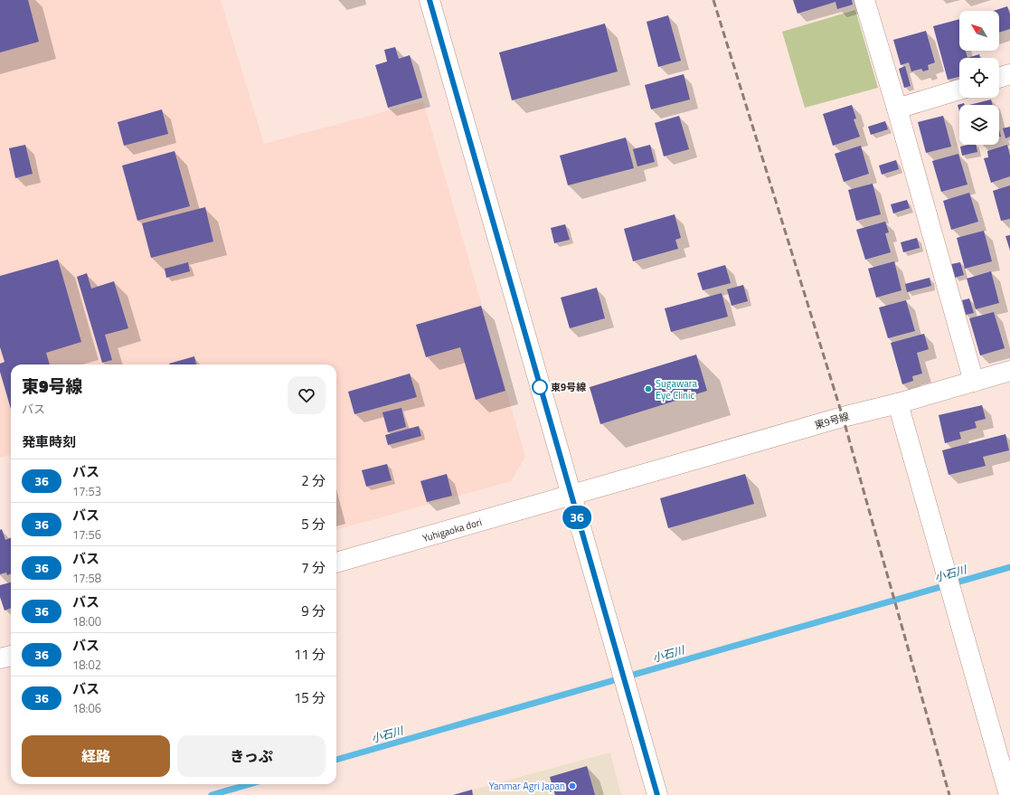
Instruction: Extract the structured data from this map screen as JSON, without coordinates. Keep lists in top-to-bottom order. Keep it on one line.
{"streets":{"main road":["東9号線","Yuhigaoka dori"]},"crossings":[["東9号線","Yuhigaoka dori"]],"water":["小石川"],"places":["東9号線","Sugawara Eye Clinic","Yanmar Agri Japan"],"lines":["bus line 36"],"north":"top left","page":{"on_map":"36","heading":[["東9号線","バス"],"発車時刻"],"list":[{"mark":"36","name":"バス","note":"17:53","value":"2 分"},{"mark":"36","name":"バス","note":"17:56","value":"5 分"},{"mark":"36","name":"バス","note":"17:58","value":"7 分"},{"mark":"36","name":"バス","note":"18:00","value":"9 分"},{"mark":"36","name":"バス","note":"18:02","value":"11 分"},{"mark":"36","name":"バス","note":"18:06","value":"15 分"}],"buttons":["経路","きっぷ"]}}
